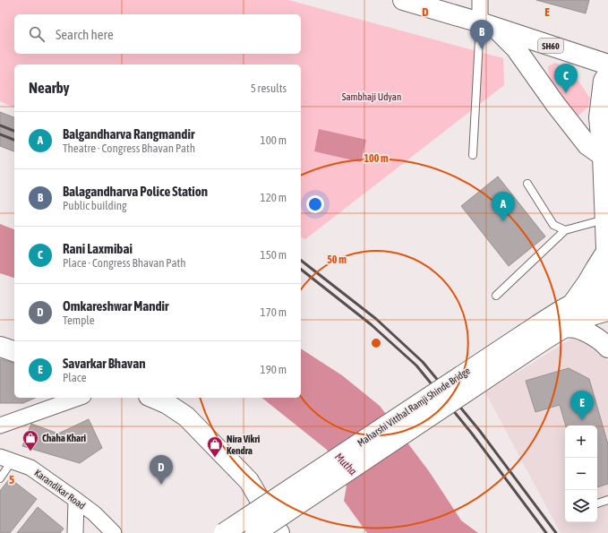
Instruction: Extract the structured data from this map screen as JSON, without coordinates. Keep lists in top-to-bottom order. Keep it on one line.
{"streets":{"street":["SH60","Maharshi Vitthal Ramji Shinde Bridge","Karandikar Road"]},"water":["Mutha"],"parks":["Sambhaji Udyan"],"places":{"shop":["Chaha Khari","Nira Vikri Kendra"]},"page":{"search":"Search here","pins":["B","C","A","E","D"],"heading":["Nearby","5 results"],"list":[{"mark":"A","name":"Balgandharva Rangmandir","note":"Theatre · Congress Bhavan Path","value":"100 m"},{"mark":"B","name":"Balagandharva Police Station","note":"Public building","value":"120 m"},{"mark":"C","name":"Rani Laxmibai","note":"Place · Congress Bhavan Path","value":"150 m"},{"mark":"D","name":"Omkareshwar Mandir","note":"Temple","value":"170 m"},{"mark":"E","name":"Savarkar Bhavan","note":"Place","value":"190 m"}],"map_buttons":["+","−"]},"grid":{"columns":["D","E"],"rows":["5"]},"rings":["100 m","50 m"]}
